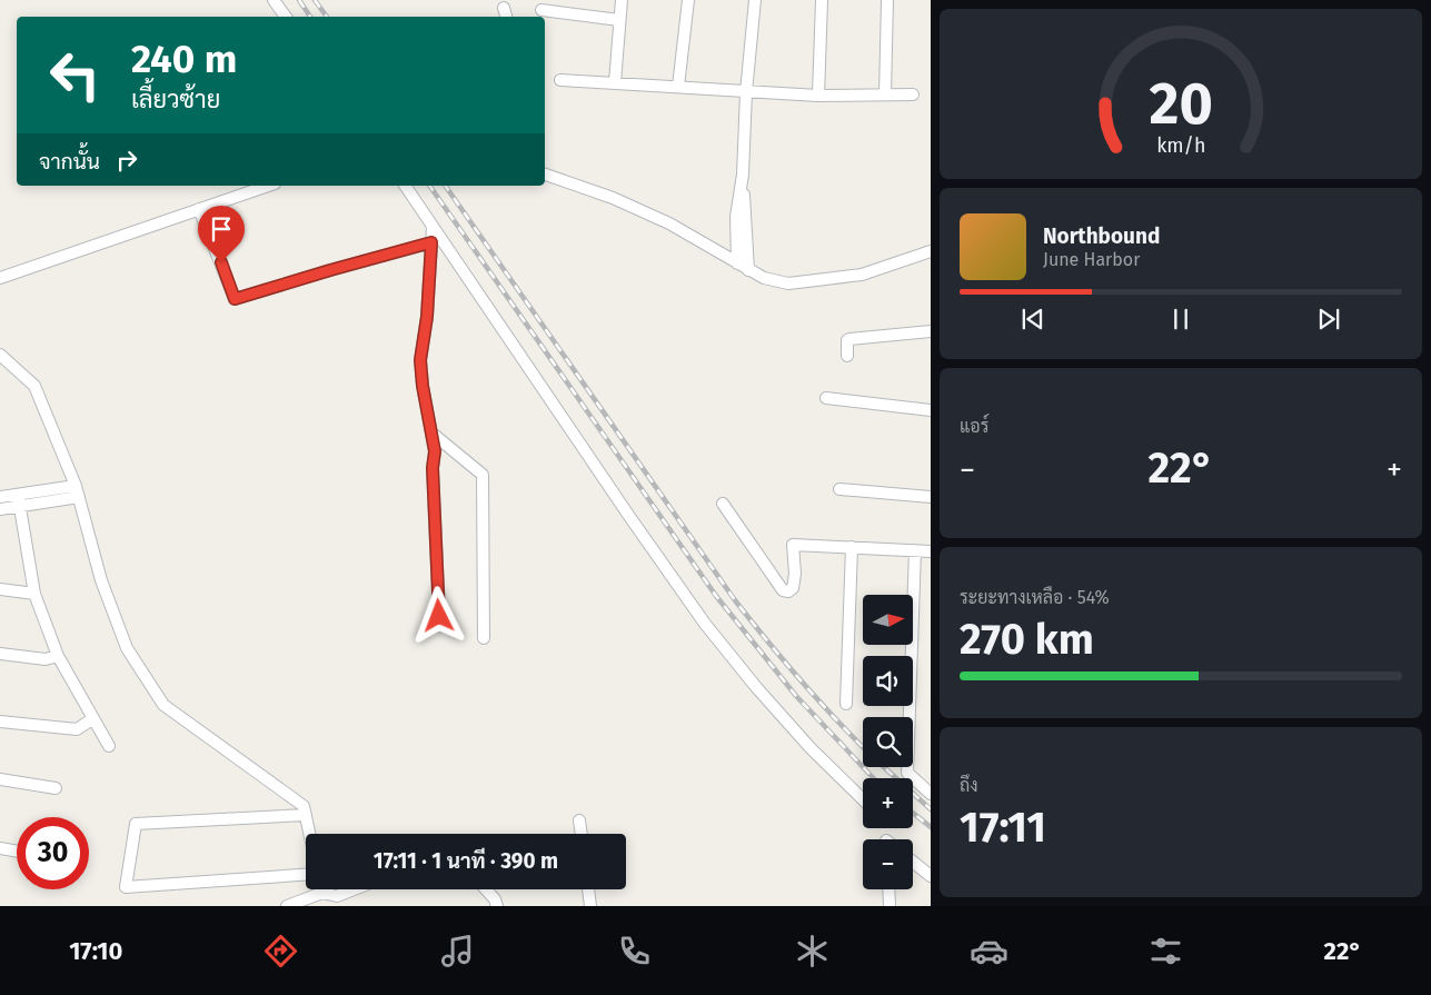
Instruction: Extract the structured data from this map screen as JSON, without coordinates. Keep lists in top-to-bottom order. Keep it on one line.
{"north":"right","page":{"turn":["240 m","เลี้ยวซ้าย"],"then":"จากนั้น","song":["Northbound","June Harbor"],"tile":["แอร์",["ระยะทางเหลือ · 54%","270 km"],["ถึง","17:11"]],"heat":["−","22°","+"],"map_buttons":["+","−"],"limit":"30","trip":"17:11 · 1 นาที · 390 m","tabs":["17:10","22°"],"gauge":["20","km/h"]}}
